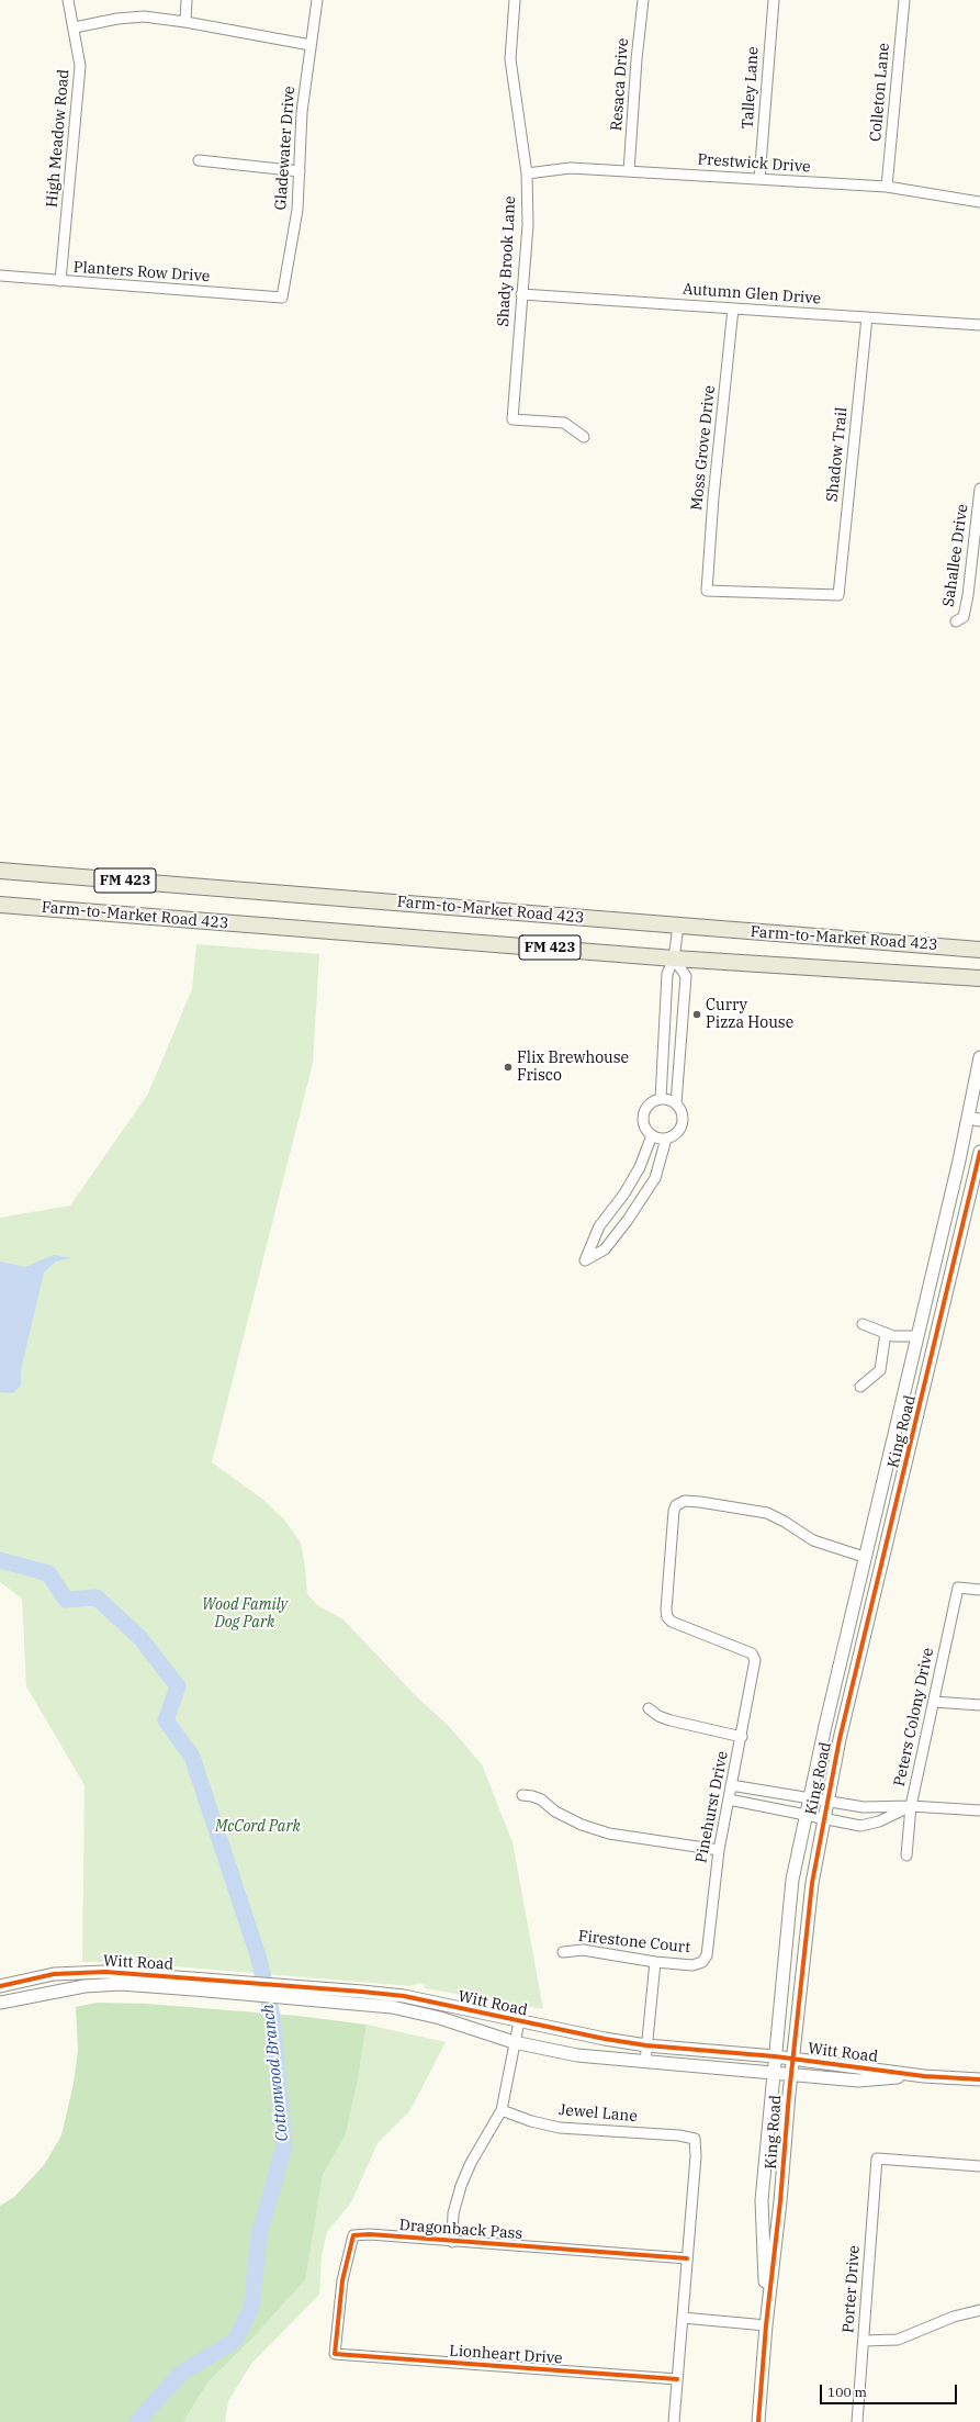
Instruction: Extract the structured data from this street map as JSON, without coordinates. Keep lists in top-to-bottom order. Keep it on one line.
{"streets":{"main road":["FM 423","Farm-to-Market Road 423"],"street":["Resaca Drive","Talley Lane","Colleton Lane","High Meadow Road","Gladewater Drive","Prestwick Drive","Shady Brook Lane","Planters Row Drive","Autumn Glen Drive","Moss Grove Drive","Shadow Trail","Sahallee Drive","King Road","Peters Colony Drive","Pinehurst Drive","Firestone Court","Witt Road","Jewel Lane","Dragonback Pass","Porter Drive","Lionheart Drive"]},"crossings":[["Resaca Drive","Prestwick Drive"],["Talley Lane","Prestwick Drive"],["Colleton Lane","Prestwick Drive"],["High Meadow Road","Planters Row Drive"],["Gladewater Drive","Planters Row Drive"],["Prestwick Drive","Shady Brook Lane"],["Shady Brook Lane","Autumn Glen Drive"],["Autumn Glen Drive","Moss Grove Drive"],["Autumn Glen Drive","Shadow Trail"],["Moss Grove Drive","Shadow Trail"],["King Road","Pinehurst Drive"],["King Road","Witt Road"],["Pinehurst Drive","Firestone Court"],["Jewel Lane","Dragonback Pass"],["Dragonback Pass","Lionheart Drive"]],"water":["Cottonwood Branch"],"parks":["Wood Family Dog Park","McCord Park"],"places":["Curry Pizza House","Flix Brewhouse Frisco"],"scale_bar":"100 m"}
